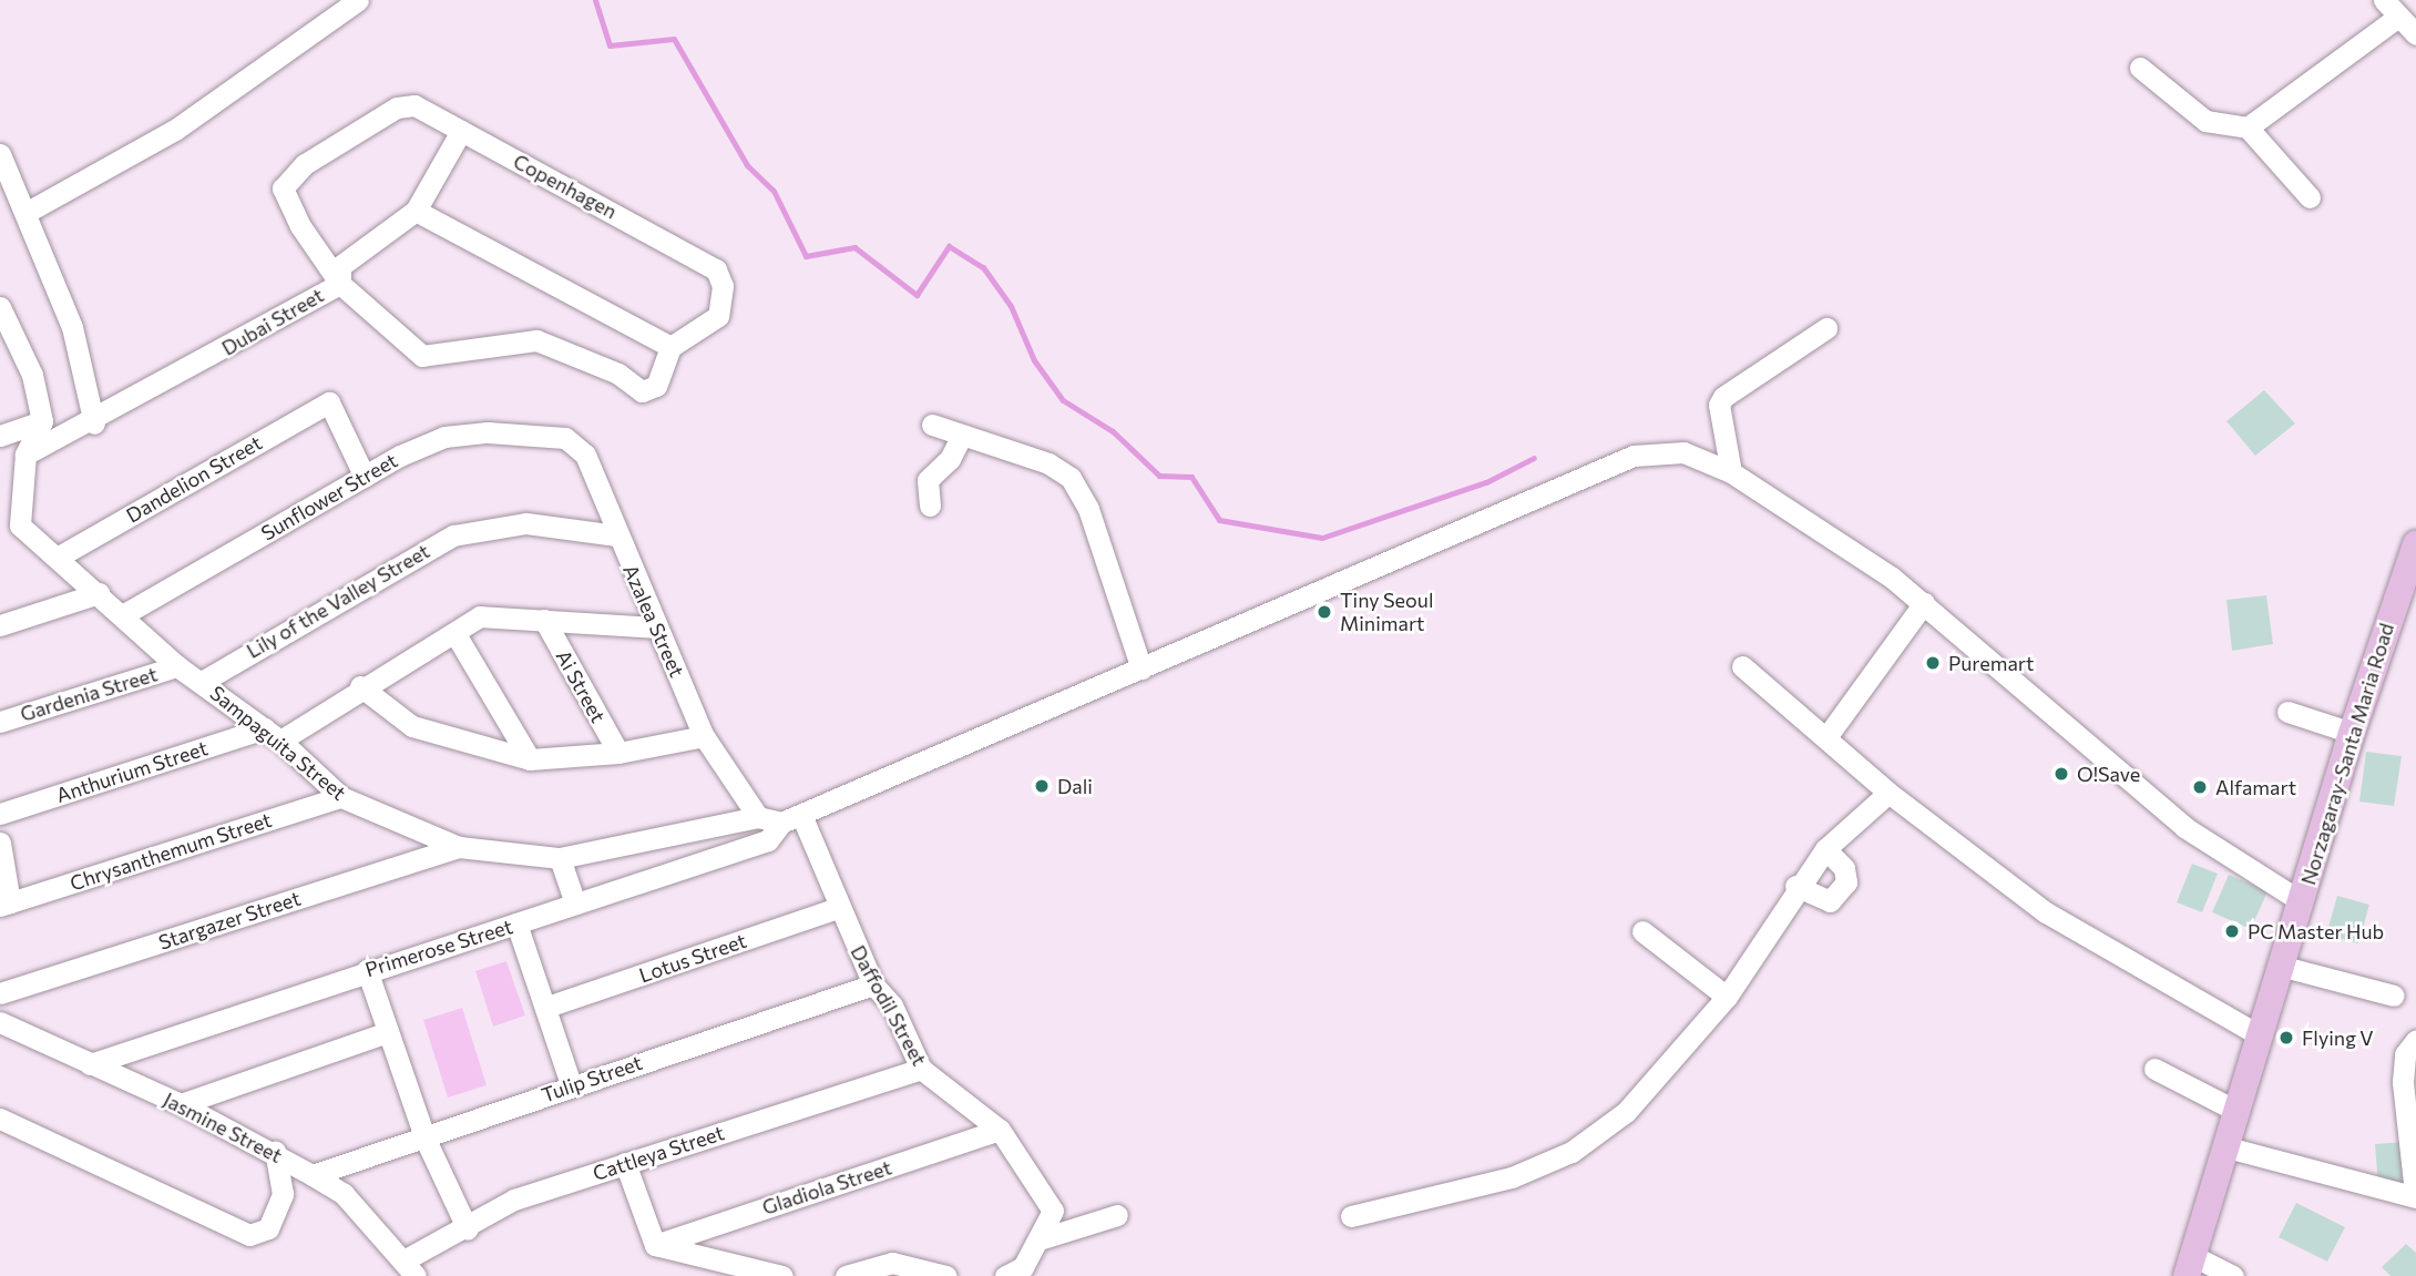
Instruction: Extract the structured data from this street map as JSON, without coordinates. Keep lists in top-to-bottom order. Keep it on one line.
{"streets":{"main road":["Norzagaray-Santa Maria Road"],"street":["Copenhagen","Dubai Street","Dandelion Street","Sunflower Street","Lily of the Valley Street","Azalea Street","Ai Street","Gardenia Street","Sampaguita Street","Anthurium Street","Chrysanthemum Street","Stargazer Street","Primerose Street","Lotus Street","Daffodil Street","Tulip Street","Jasmine Street","Cattleya Street","Gladiola Street"]},"crossings":[["Copenhagen","Dubai Street"],["Dubai Street","Sampaguita Street"],["Dandelion Street","Sunflower Street"],["Dandelion Street","Sampaguita Street"],["Sunflower Street","Azalea Street"],["Sunflower Street","Sampaguita Street"],["Lily of the Valley Street","Azalea Street"],["Lily of the Valley Street","Sampaguita Street"],["Azalea Street","Sampaguita Street"],["Azalea Street","Anthurium Street"],["Ai Street","Anthurium Street"],["Gardenia Street","Sampaguita Street"],["Sampaguita Street","Anthurium Street"],["Sampaguita Street","Chrysanthemum Street"],["Sampaguita Street","Stargazer Street"],["Sampaguita Street","Primerose Street"],["Sampaguita Street","Daffodil Street"],["Norzagaray-Santa Maria Road","Primerose Street"],["Primerose Street","Daffodil Street"],["Primerose Street","Jasmine Street"],["Lotus Street","Daffodil Street"],["Daffodil Street","Tulip Street"],["Daffodil Street","Cattleya Street"],["Daffodil Street","Gladiola Street"],["Tulip Street","Jasmine Street"],["Jasmine Street","Cattleya Street"]],"places":["Tiny Seoul Minimart","Puremart","O!Save","Dali","Alfamart","PC Master Hub","Flying V"]}
